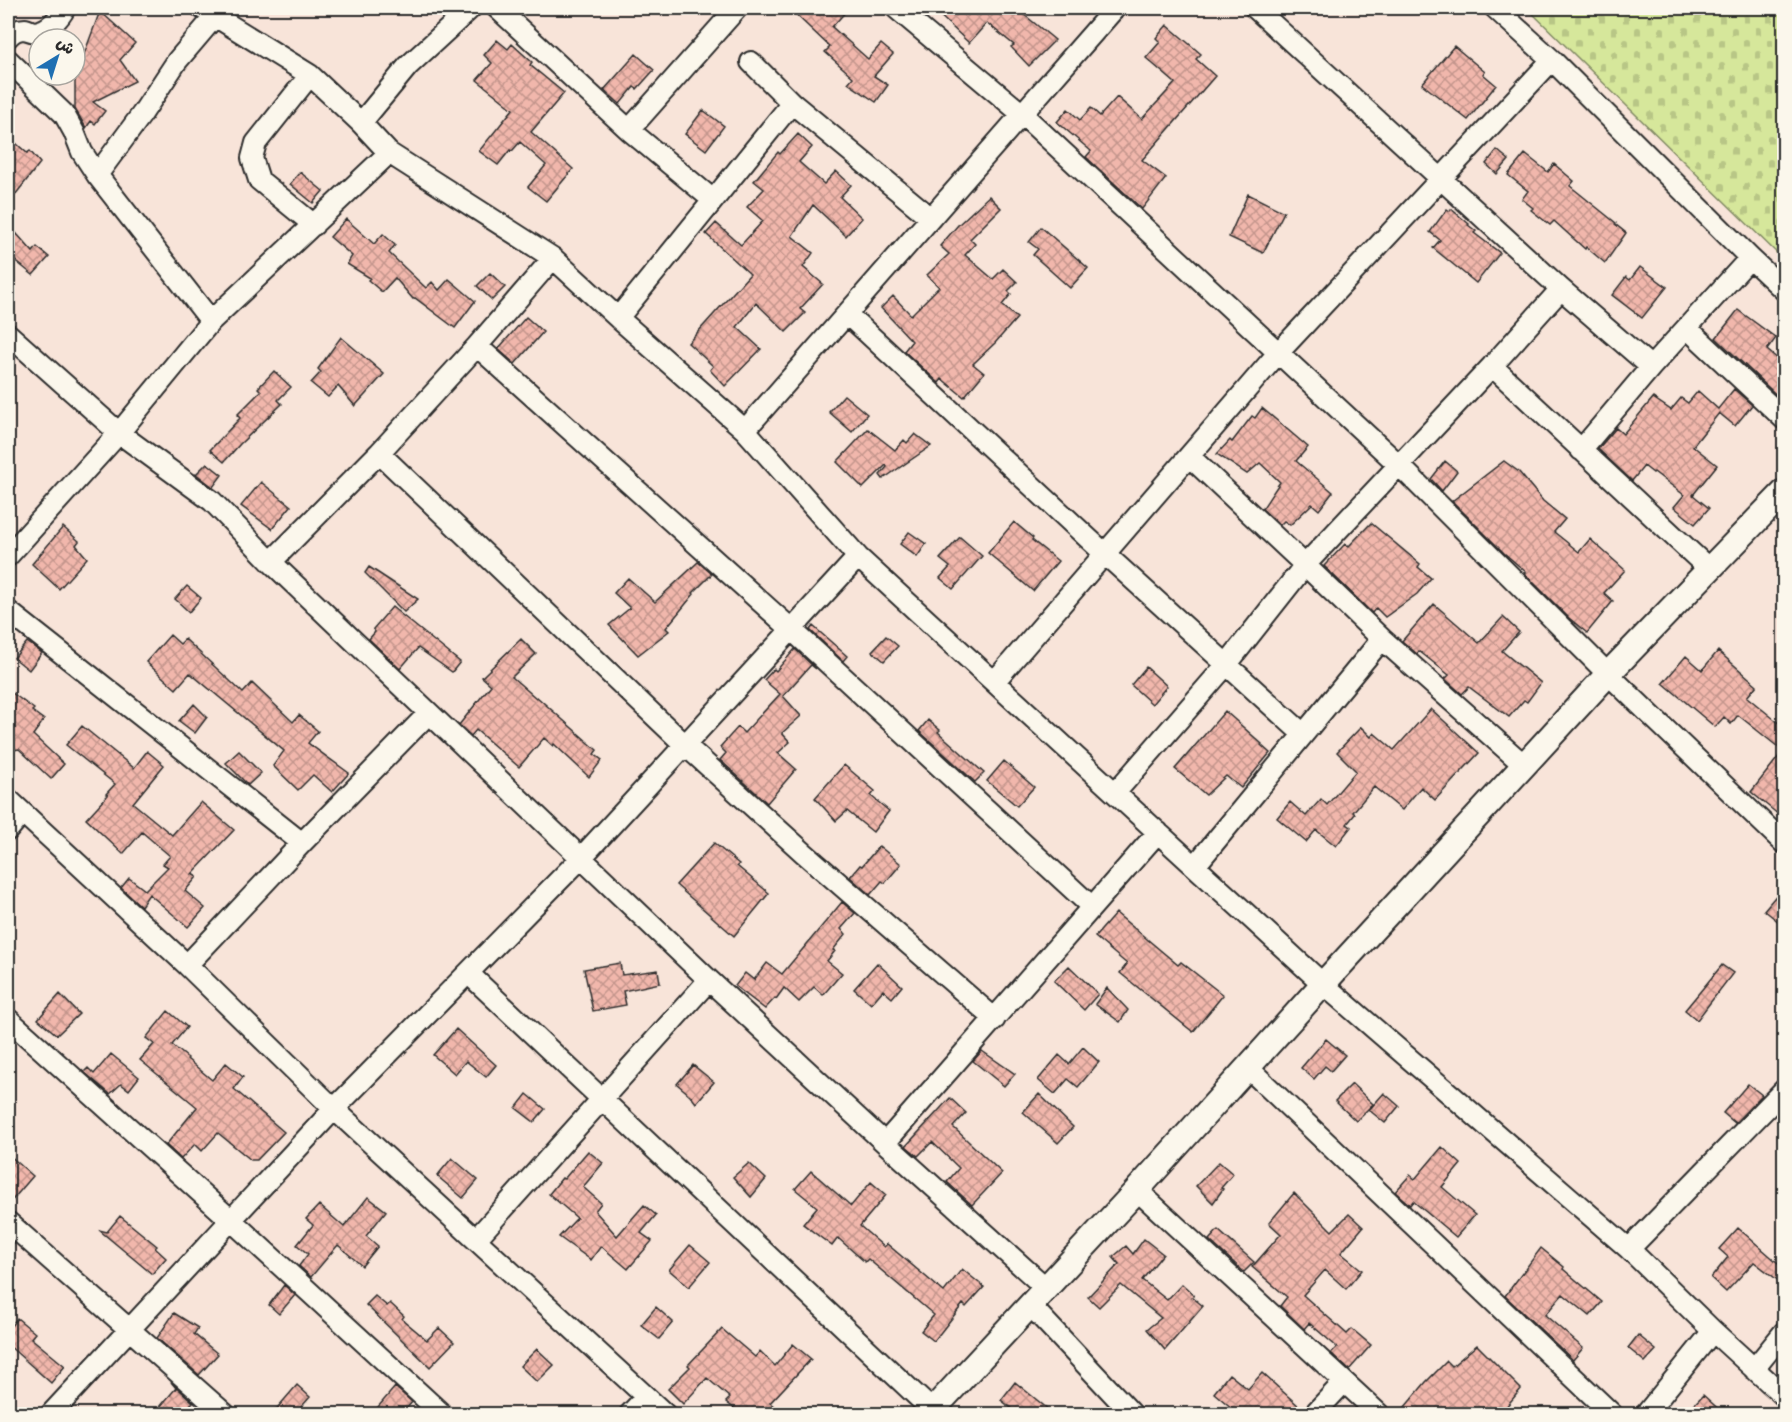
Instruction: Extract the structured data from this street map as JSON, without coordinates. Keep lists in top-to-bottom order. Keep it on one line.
{"north":"top right"}
